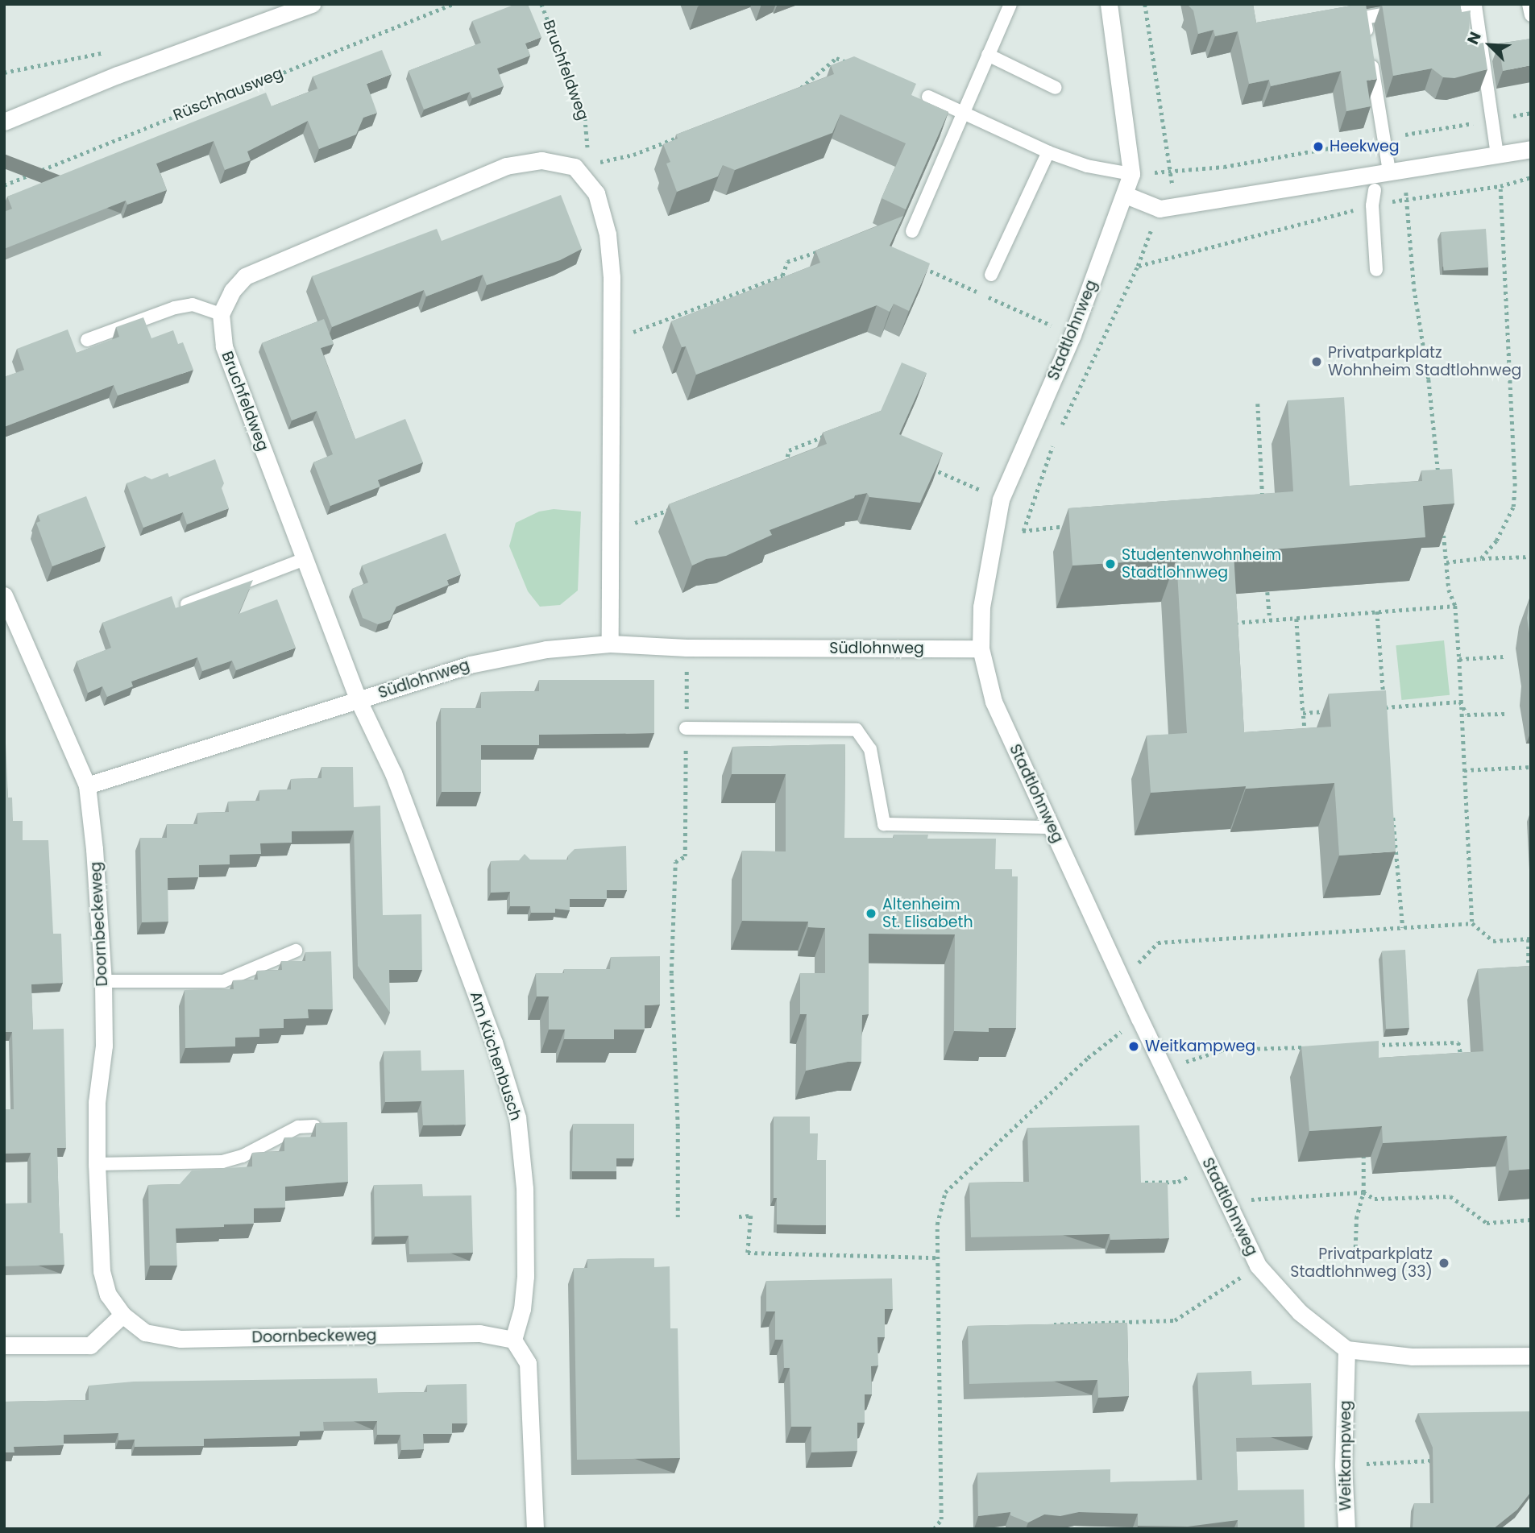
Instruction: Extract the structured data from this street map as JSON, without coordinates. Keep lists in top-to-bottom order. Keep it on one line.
{"streets":{"street":["Bruchfeldweg","Stadtlohnweg","Südlohnweg","Doornbeckeweg","Am Küchenbusch","Weitkampweg"],"path":["Rüschhausweg"]},"crossings":[["Bruchfeldweg","Südlohnweg"],["Bruchfeldweg","Am Küchenbusch"],["Stadtlohnweg","Südlohnweg"],["Stadtlohnweg","Weitkampweg"],["Südlohnweg","Doornbeckeweg"],["Südlohnweg","Am Küchenbusch"],["Doornbeckeweg","Am Küchenbusch"]],"places":["Heekweg","Privatparkplatz Wohnheim Stadtlohnweg","Studentenwohnheim Stadtlohnweg","Altenheim St. Elisabeth","Weitkampweg","Privatparkplatz Stadtlohnweg (33)"],"north":"top left"}
